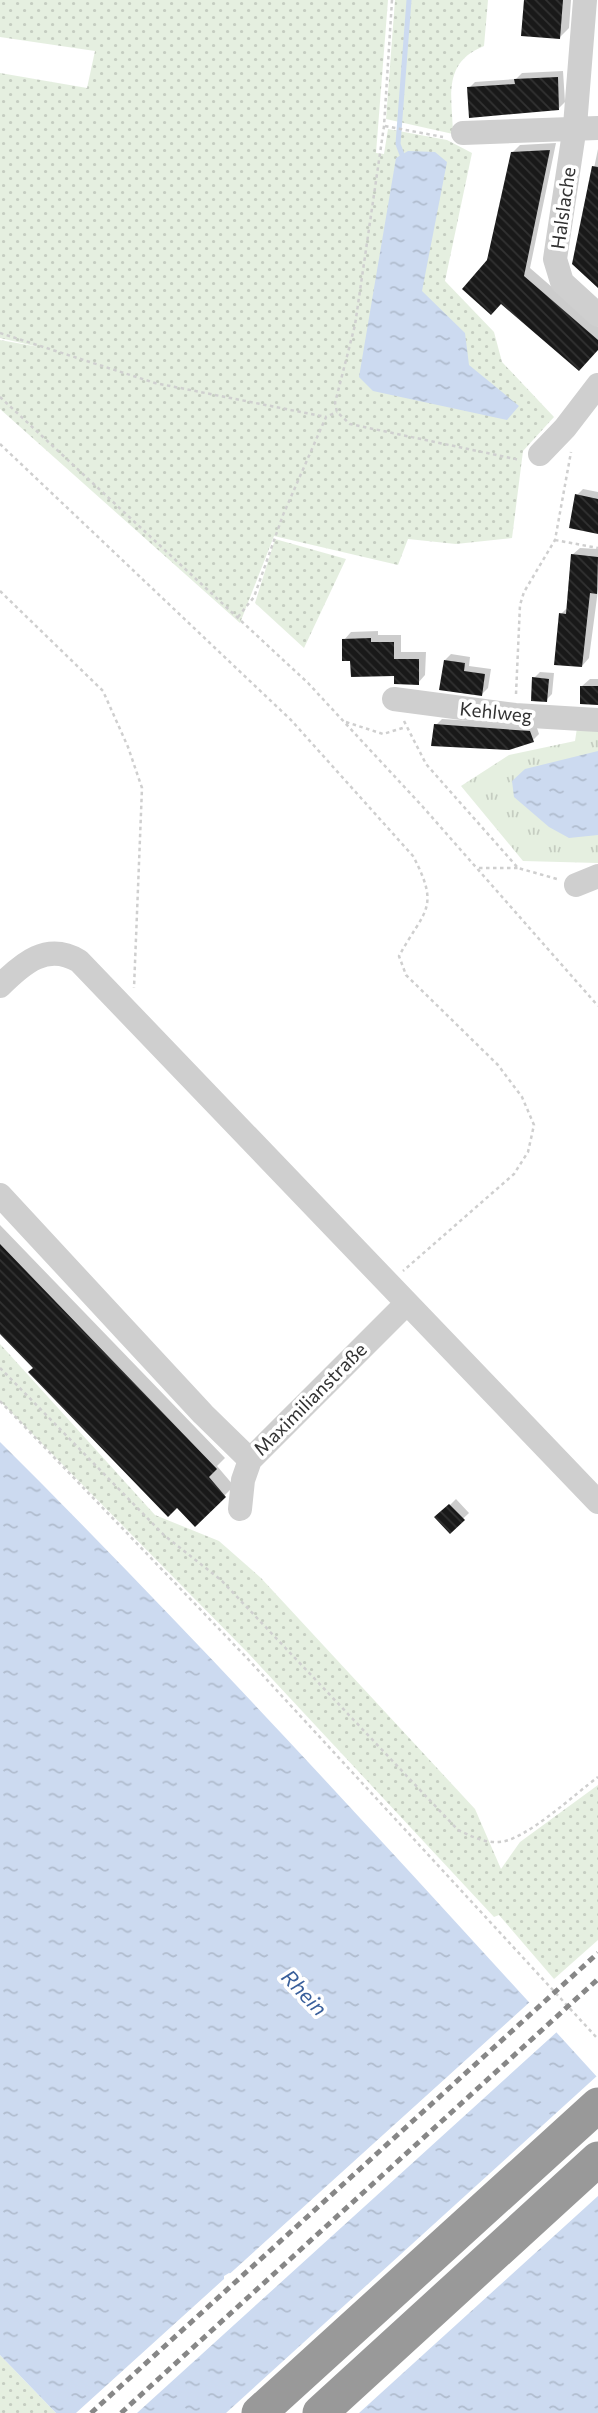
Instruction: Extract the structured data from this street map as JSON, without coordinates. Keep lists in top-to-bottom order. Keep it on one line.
{"streets":{"street":["Halslache","Kehlweg","Maximilianstraße"]},"water":["Rhein"]}
